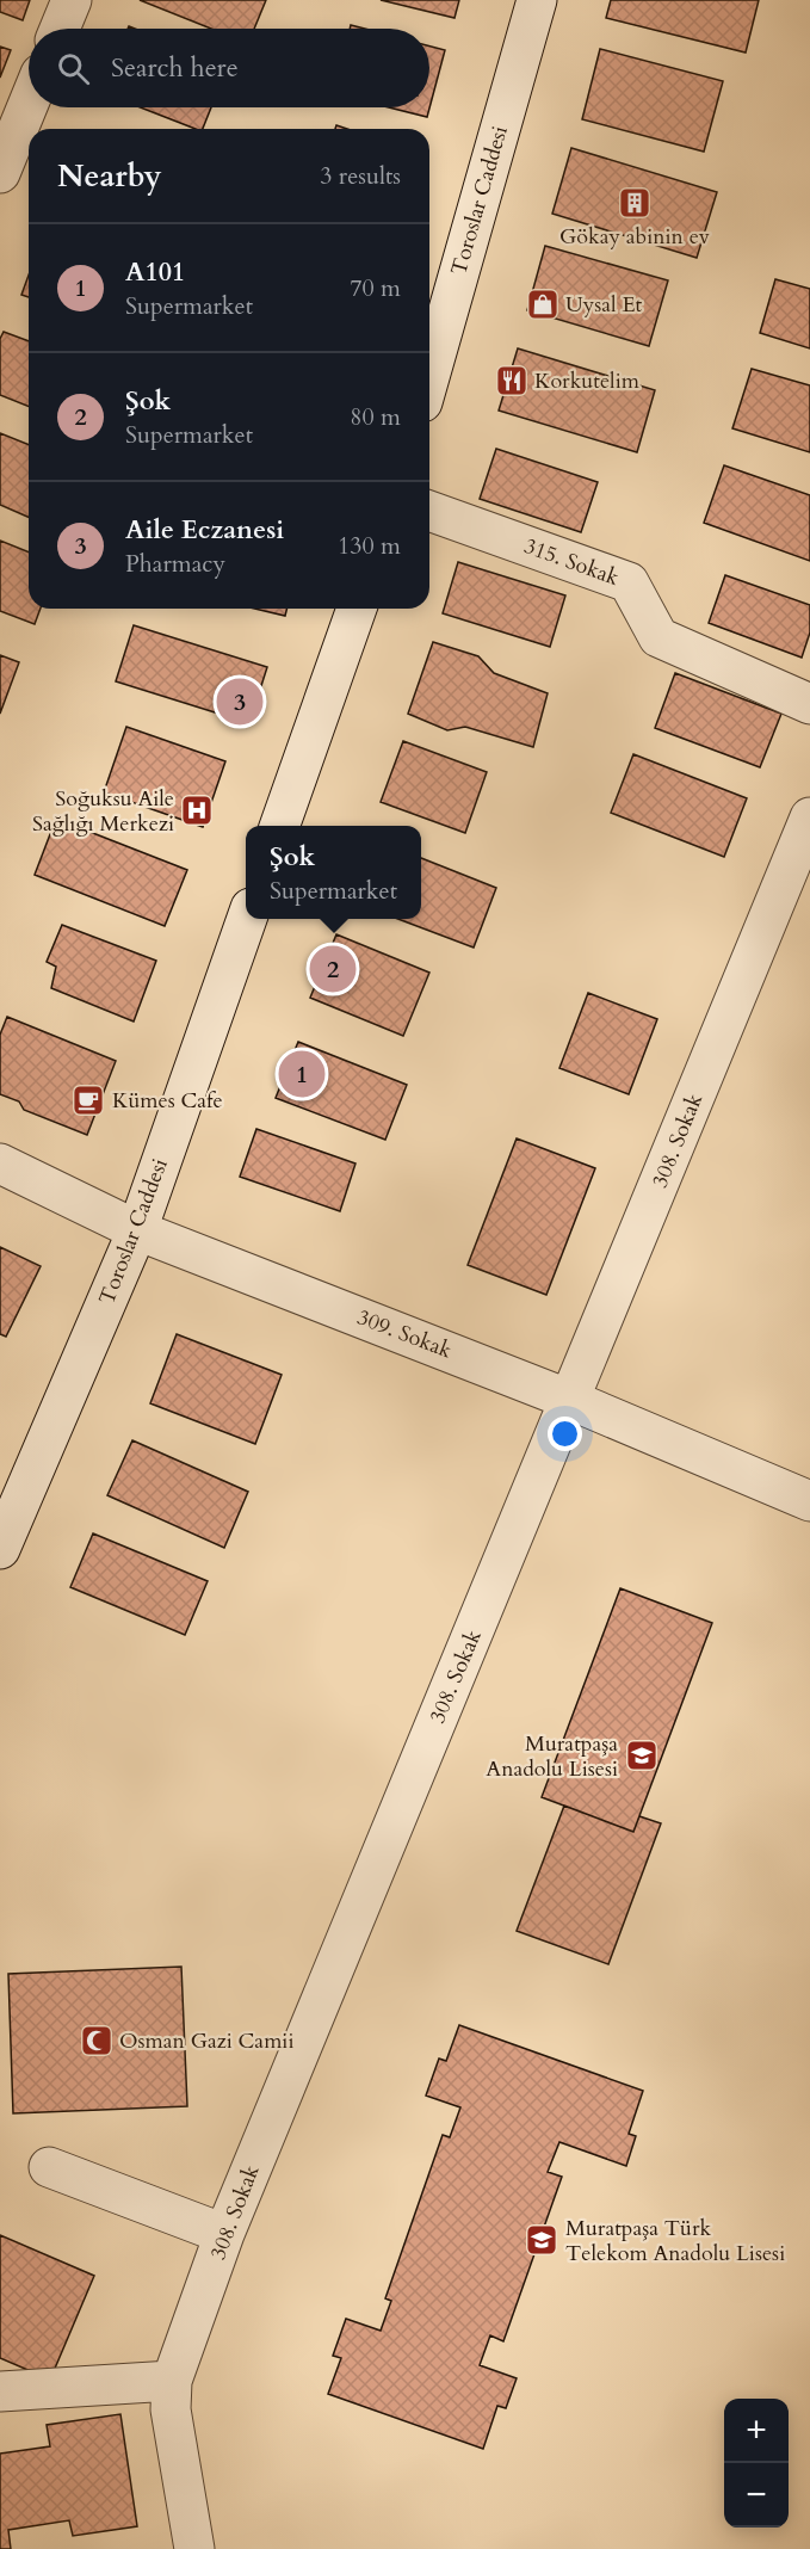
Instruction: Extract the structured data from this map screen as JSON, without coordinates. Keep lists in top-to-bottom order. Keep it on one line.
{"streets":{"street":["Toroslar Caddesi","315. Sokak","308. Sokak","309. Sokak"]},"crossings":[["Toroslar Caddesi","309. Sokak"],["308. Sokak","309. Sokak"]],"places":{"building":["Gökay abinin ev"],"shop":["Uysal Et"],"restaurant":["Korkutelim"],"hospital":["Soğuksu Aile Sağlığı Merkezi"],"cafe":["Kümes Cafe"],"school or university":["Muratpaşa Anadolu Lisesi","Muratpaşa Türk Telekom Anadolu Lisesi"],"mosque":["Osman Gazi Camii"]},"page":{"search":"Search here","heading":["Nearby","3 results"],"list":[{"mark":"1","name":"A101","note":"Supermarket","value":"70 m"},{"mark":"2","name":"Şok","note":"Supermarket","value":"80 m"},{"mark":"3","name":"Aile Eczanesi","note":"Pharmacy","value":"130 m"}],"pins":["3","2","1"],"popup":["Şok","Supermarket"],"map_buttons":["+","−"]}}
